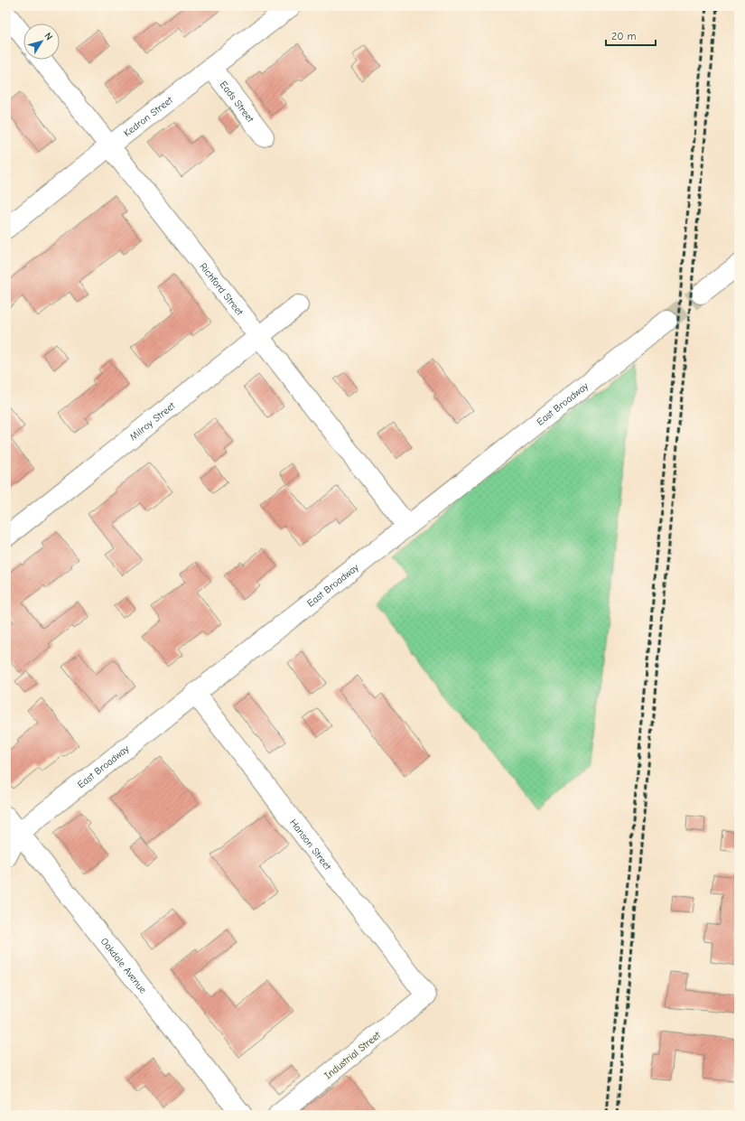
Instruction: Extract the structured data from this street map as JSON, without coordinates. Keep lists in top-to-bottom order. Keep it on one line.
{"streets":{"street":["Eads Street","Kedron Street","Richford Street","East Broadway","Milroy Street","Hanson Street","Oakdale Avenue","Industrial Street"]},"crossings":[["Eads Street","Kedron Street"],["Kedron Street","Richford Street"],["Richford Street","East Broadway"],["Richford Street","Milroy Street"],["East Broadway","Hanson Street"],["East Broadway","Oakdale Avenue"],["Hanson Street","Industrial Street"]],"scale_bar":"20 m","north":"top right"}
